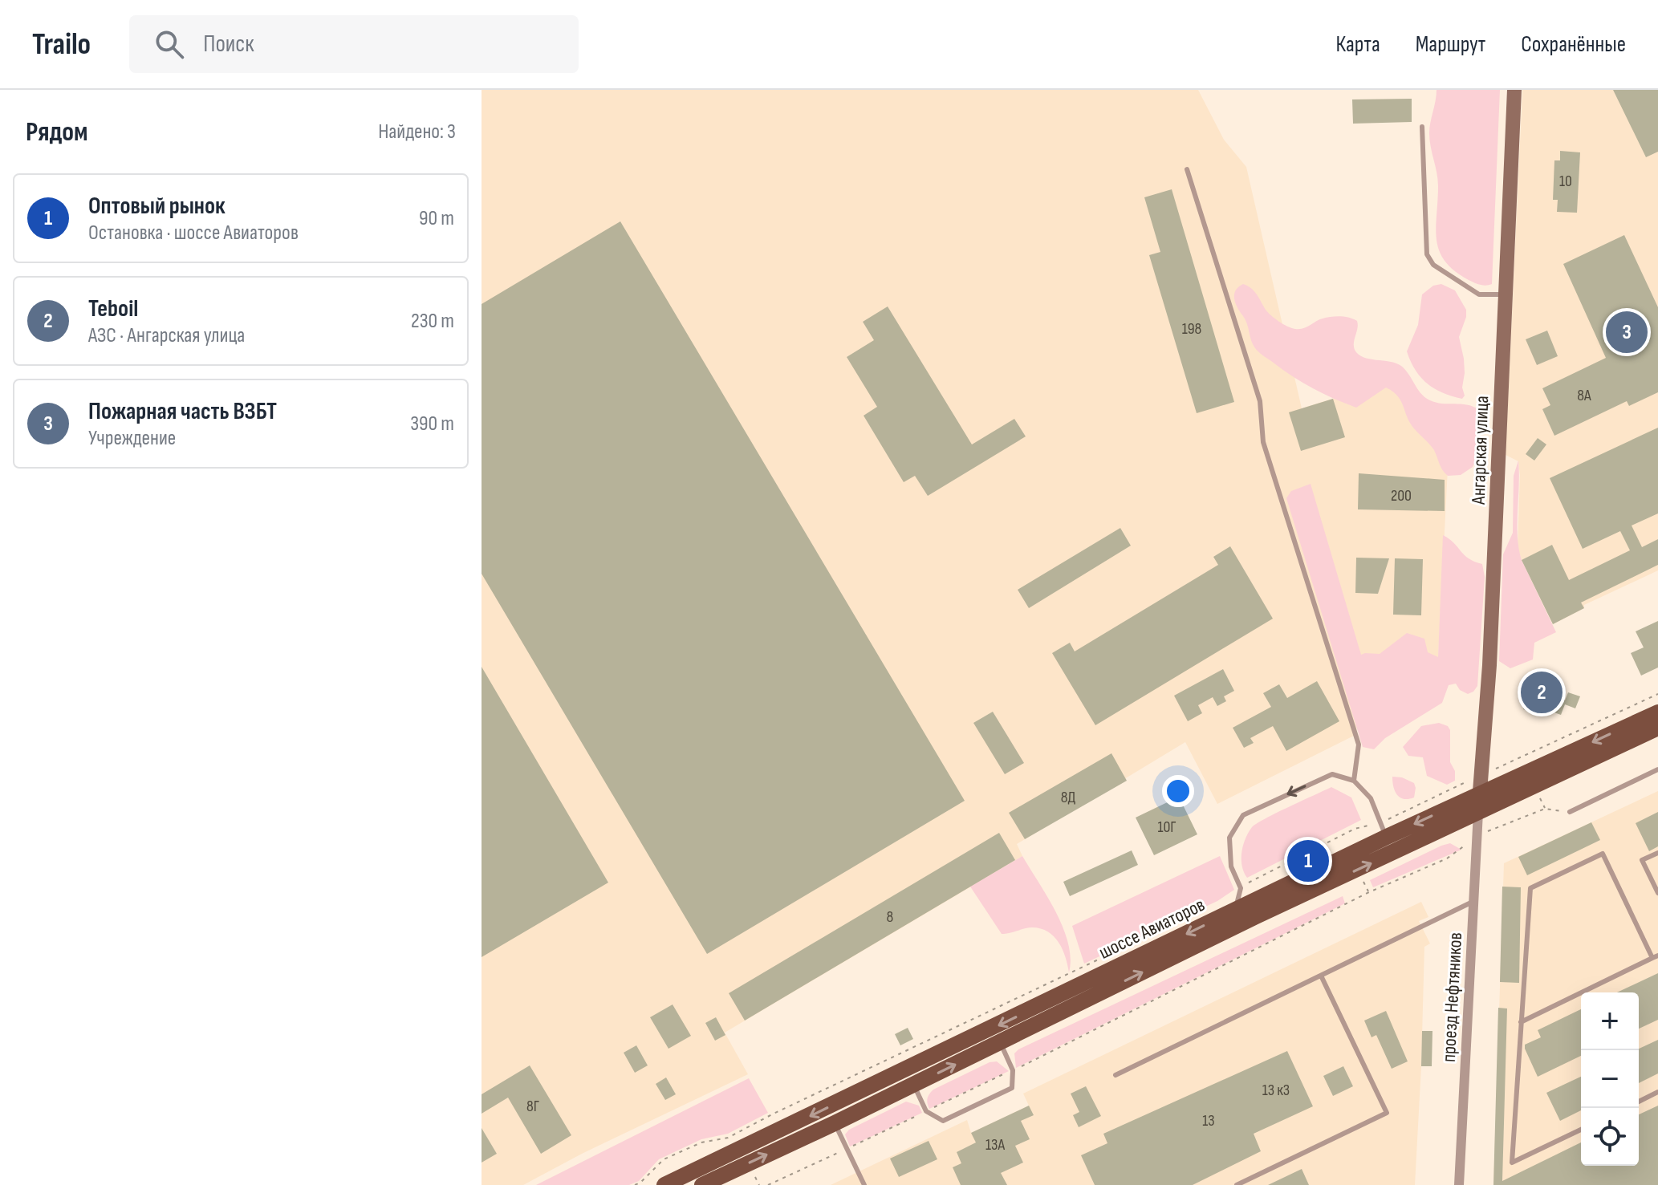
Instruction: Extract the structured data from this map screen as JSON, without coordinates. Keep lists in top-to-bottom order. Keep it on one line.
{"streets":{"main road":["Ангарская улица","шоссе Авиаторов"],"street":["проезд Нефтяников"]},"crossings":[["Ангарская улица","шоссе Авиаторов"],["Ангарская улица","проезд Нефтяников"],["шоссе Авиаторов","проезд Нефтяников"]],"house_numbers":["10","198","8А","200","8Д","10Г","8","13 к3","8Г","13","13А"],"page":{"header":"Trailo","search":"Поиск","nav":["Карта","Маршрут","Сохранённые"],"heading":["Рядом","Найдено: 3"],"list":[{"mark":"1","name":"Оптовый рынок","note":"Остановка · шоссе Авиаторов","value":"90 m"},{"mark":"2","name":"Teboil","note":"АЗС · Ангарская улица","value":"230 m"},{"mark":"3","name":"Пожарная часть ВЗБТ","note":"Учреждение","value":"390 m"}],"pins":["3","2","1"],"map_buttons":["+","−"]}}
